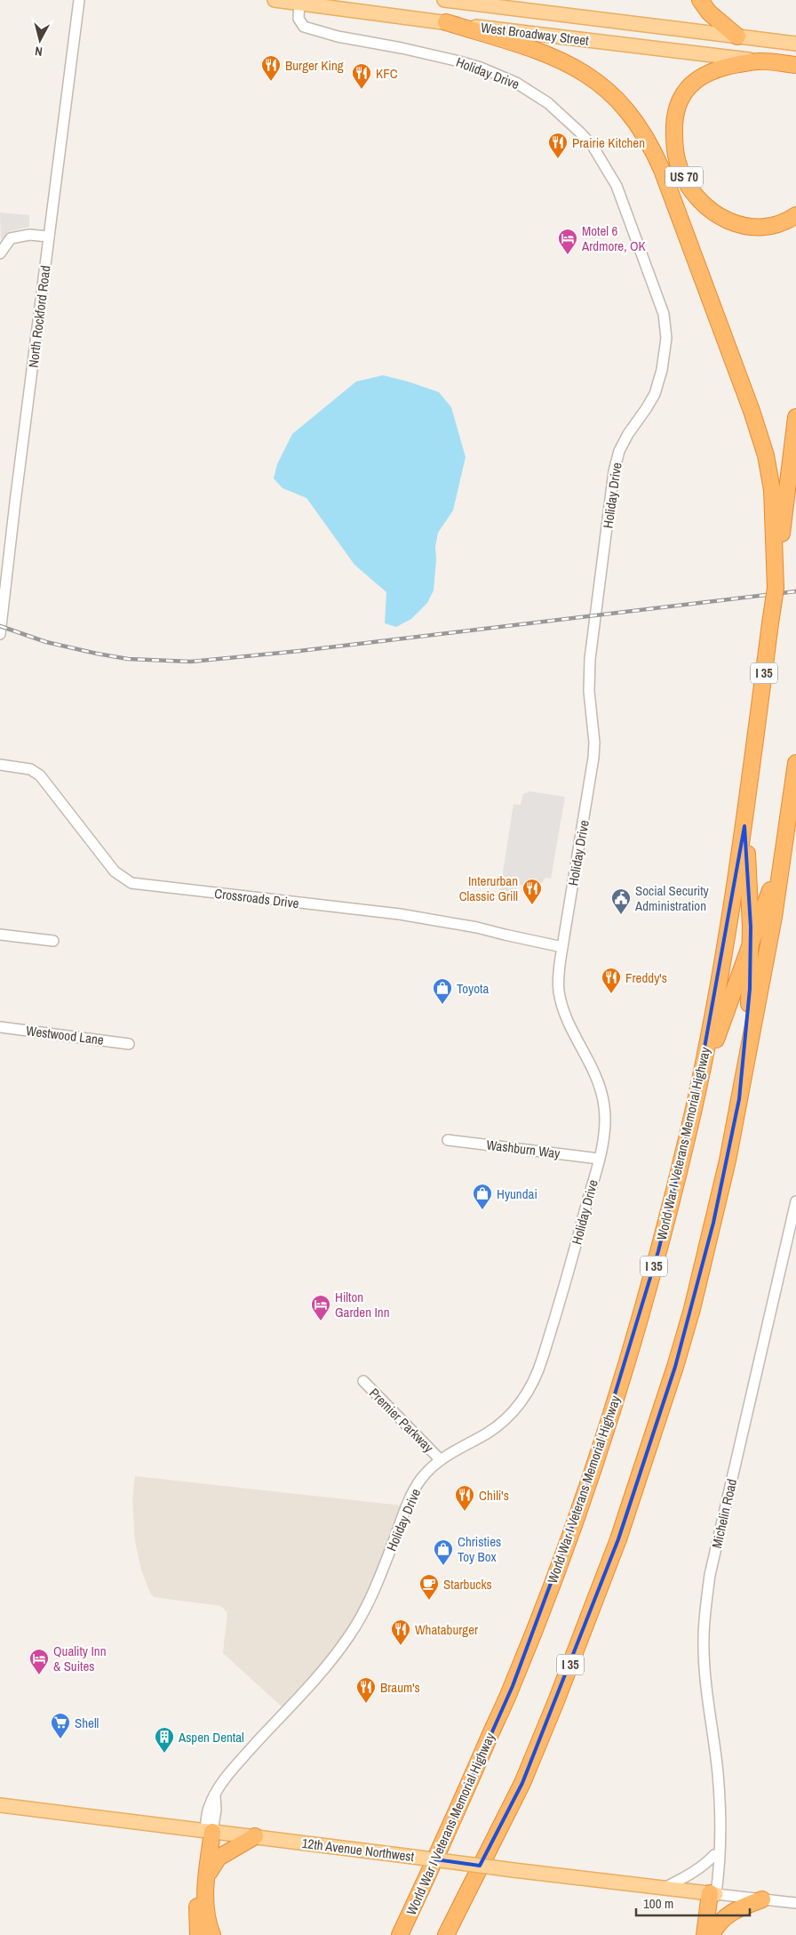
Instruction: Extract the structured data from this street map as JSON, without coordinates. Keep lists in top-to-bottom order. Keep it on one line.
{"streets":{"highway":["West Broadway Street","US 70","I 35","World War I Veterans Memorial Highway"],"main road":["12th Avenue Northwest"],"street":["Holiday Drive","North Rockford Road","Crossroads Drive","Westwood Lane","Washburn Way","Premier Parkway","Michelin Road"]},"crossings":[["West Broadway Street","Holiday Drive"],["West Broadway Street","US 70"],["Holiday Drive","Crossroads Drive"],["Holiday Drive","Washburn Way"],["Holiday Drive","Premier Parkway"],["Holiday Drive","12th Avenue Northwest"],["Michelin Road","12th Avenue Northwest"]],"places":{"restaurant":["Burger King","KFC","Prairie Kitchen","Interurban Classic Grill","Freddy's","Chili's","Whataburger","Braum's"],"hotel":["Motel 6 Ardmore, OK","Hilton Garden Inn","Quality Inn & Suites"],"public building":["Social Security Administration"],"shop":["Toyota","Hyundai","Christies Toy Box"],"cafe":["Starbucks"],"supermarket":["Shell"],"building":["Aspen Dental"]},"scale_bar":"100 m","north":"bottom"}
